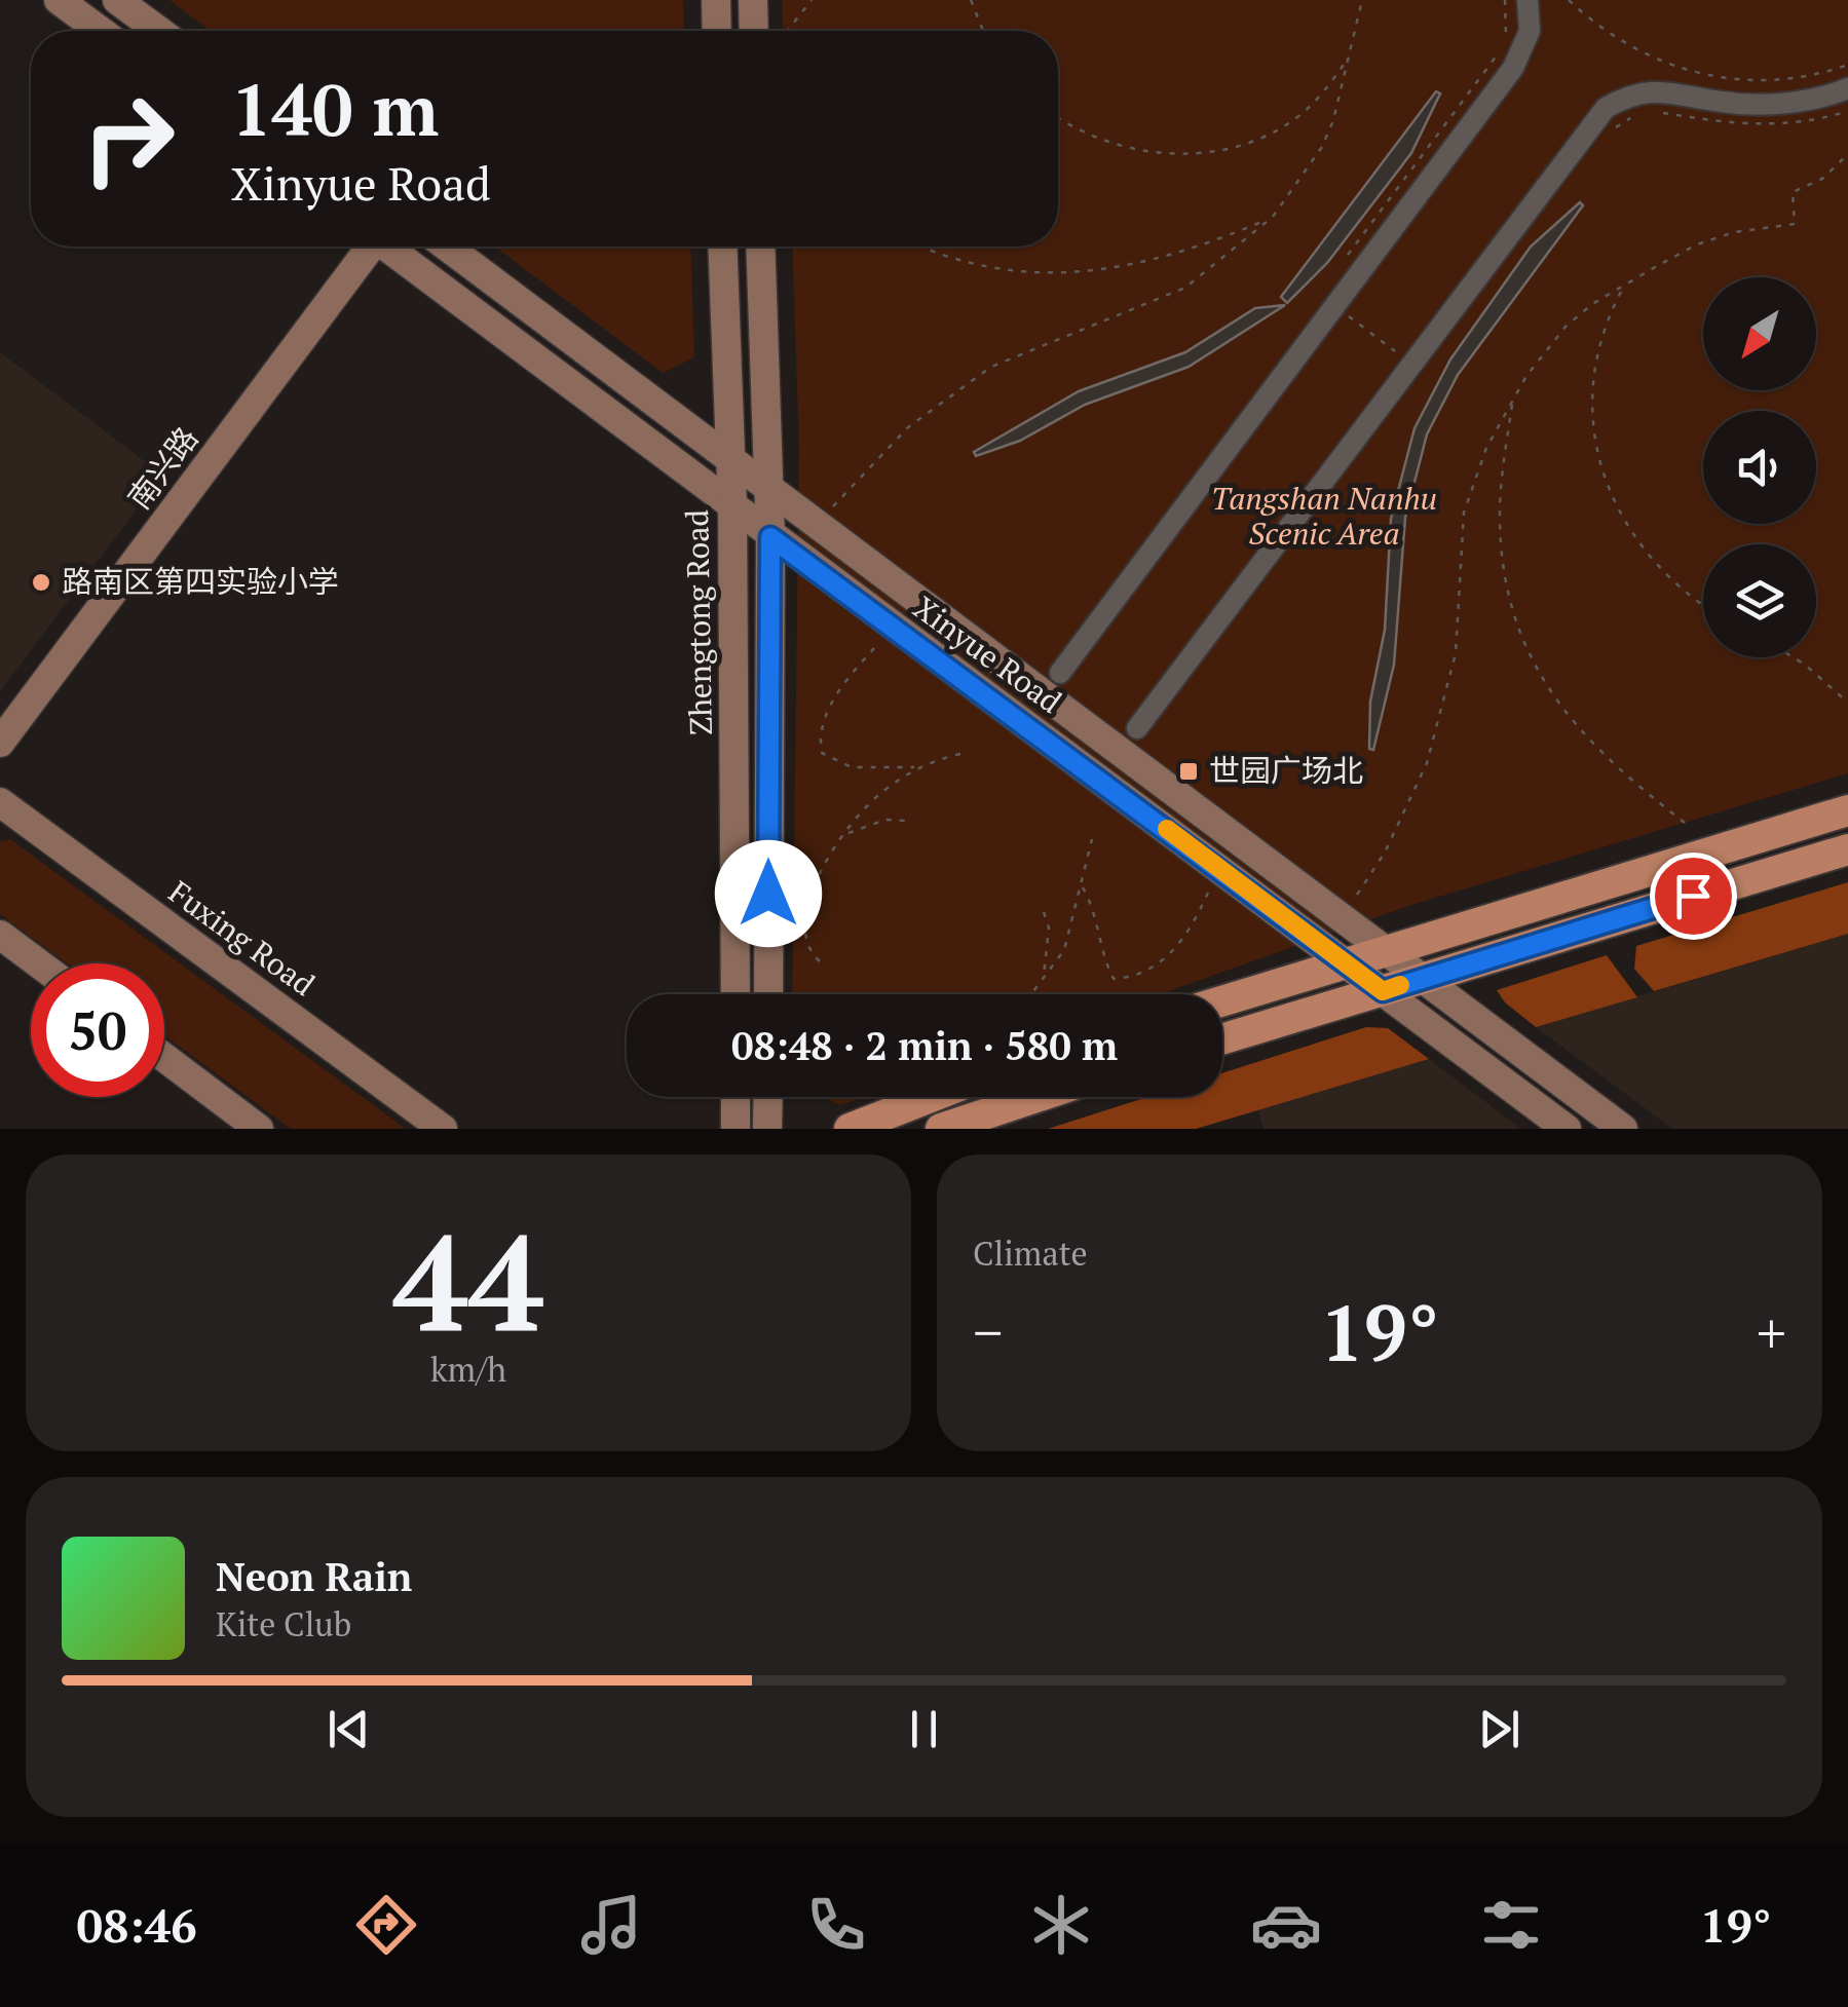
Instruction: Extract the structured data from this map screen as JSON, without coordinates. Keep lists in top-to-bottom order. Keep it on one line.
{"streets":{"main road":["南兴路","Zhengtong Road","Xinyue Road","Fuxing Road"]},"crossings":[["Zhengtong Road","Xinyue Road"]],"parks":["Tangshan Nanhu Scenic Area"],"places":{"other":["路南区第四实验小学"],"transit":["世园广场北"]},"north":"bottom left","page":{"turn":["140 m","Xinyue Road"],"limit":"50","trip":"08:48 · 2 min · 580 m","tile":[["44","km/h"],"Climate"],"heat":["−","19°","+"],"song":["Neon Rain","Kite Club"],"tabs":["08:46","19°"]}}
